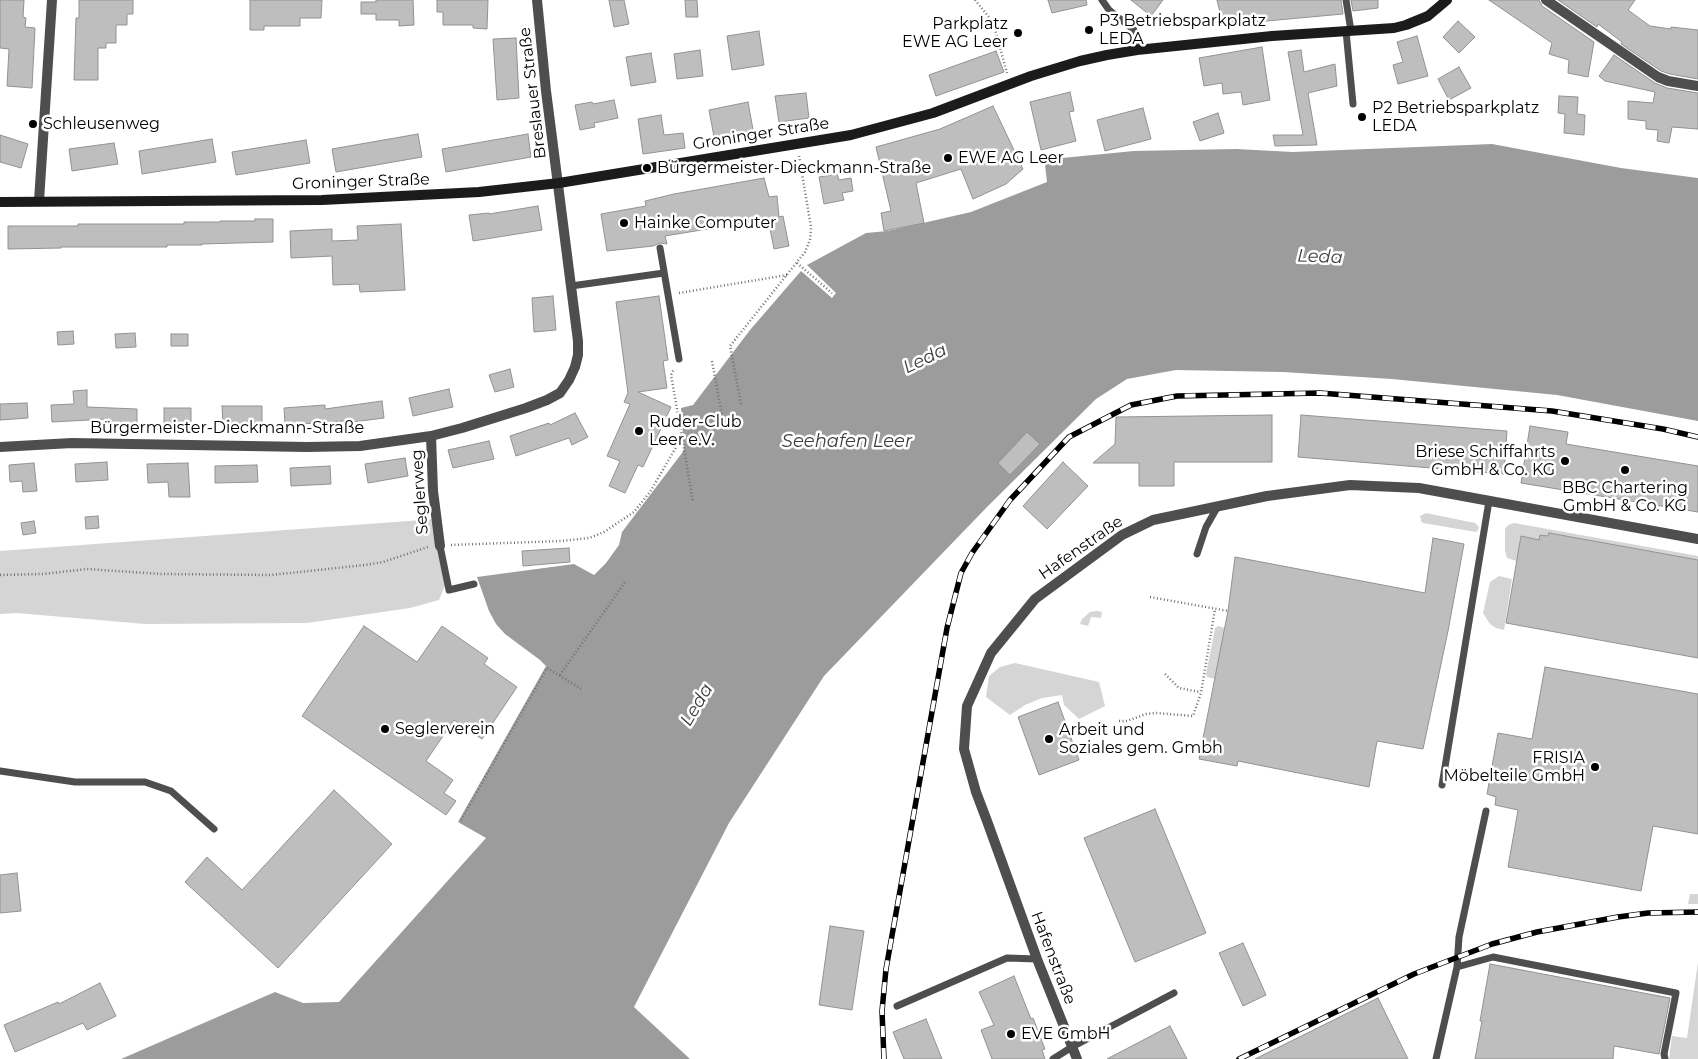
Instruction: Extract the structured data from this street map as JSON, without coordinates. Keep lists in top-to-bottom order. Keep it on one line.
{"streets":{"street":["Breslauer Straße","Groninger Straße","Bürgermeister-Dieckmann-Straße","Seglerweg","Hafenstraße"]},"crossings":[["Breslauer Straße","Groninger Straße"],["Breslauer Straße","Bürgermeister-Dieckmann-Straße"],["Groninger Straße","Bürgermeister-Dieckmann-Straße"],["Bürgermeister-Dieckmann-Straße","Seglerweg"]],"water":["Leda","Seehafen Leer"],"places":["P3 Betriebsparkplatz LEDA","Parkplatz EWE AG Leer","P2 Betriebsparkplatz LEDA","Schleusenweg","EWE AG Leer","Bürgermeister-Dieckmann-Straße","Hainke Computer","Ruder-Club Leer e.V.","Briese Schiffahrts GmbH & Co. KG","BBC Chartering GmbH & Co. KG","Seglerverein","Arbeit und Soziales gem. Gmbh","FRISIA Möbelteile GmbH","EVE GmbH"]}
